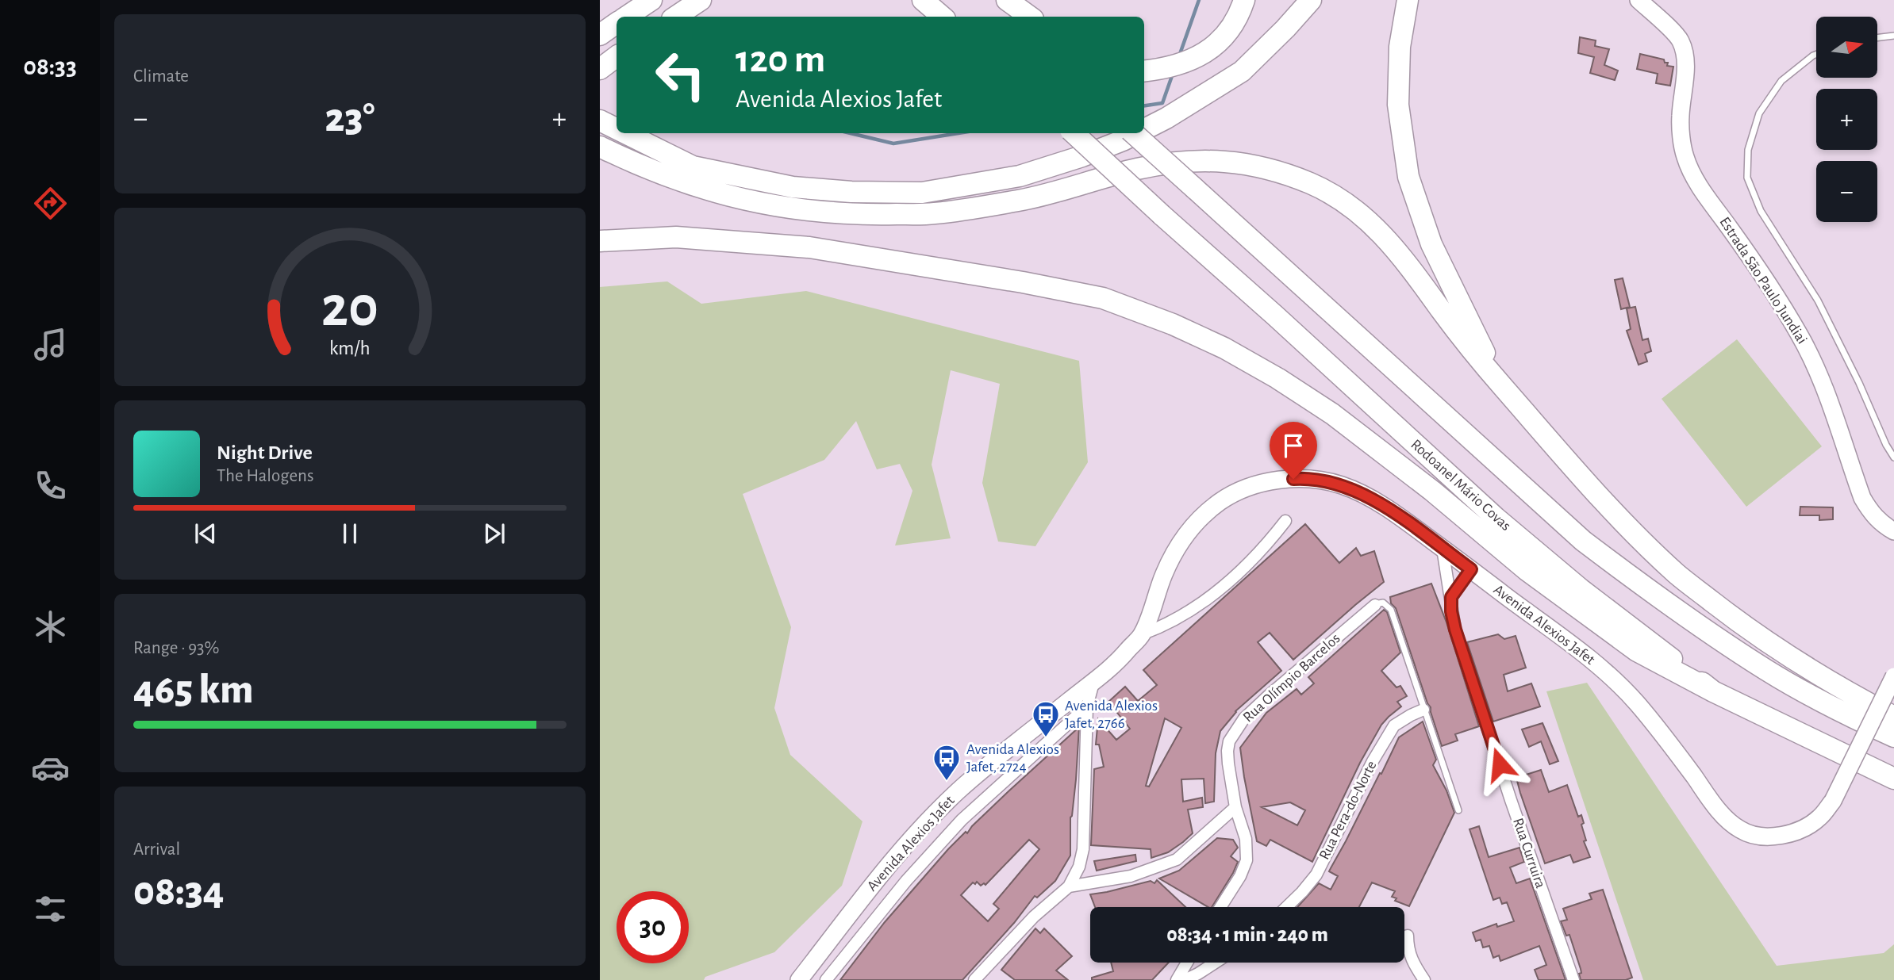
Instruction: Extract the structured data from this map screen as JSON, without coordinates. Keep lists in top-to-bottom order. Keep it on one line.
{"streets":{"highway":["Rodoanel Mário Covas"],"main road":["Estrada São Paulo Jundiai","Avenida Alexios Jafet"],"street":["Rua Olímpio Barcelos","Rua Pera-do-Norte","Rua Curruira"]},"crossings":[["Avenida Alexios Jafet","Rua Curruira"]],"places":{"bus stop":["Avenida Alexios Jafet, 2766","Avenida Alexios Jafet, 2724"]},"north":"right","page":{"tabs":"08:33","tile":["Climate",["Range · 93%","465 km"],["Arrival","08:34"]],"map_buttons":["+","−"],"turn":["120 m","Avenida Alexios Jafet"],"heat":["−","23°","+"],"song":["Night Drive","The Halogens"],"limit":"30","trip":"08:34 · 1 min · 240 m","gauge":["20","km/h"]}}
